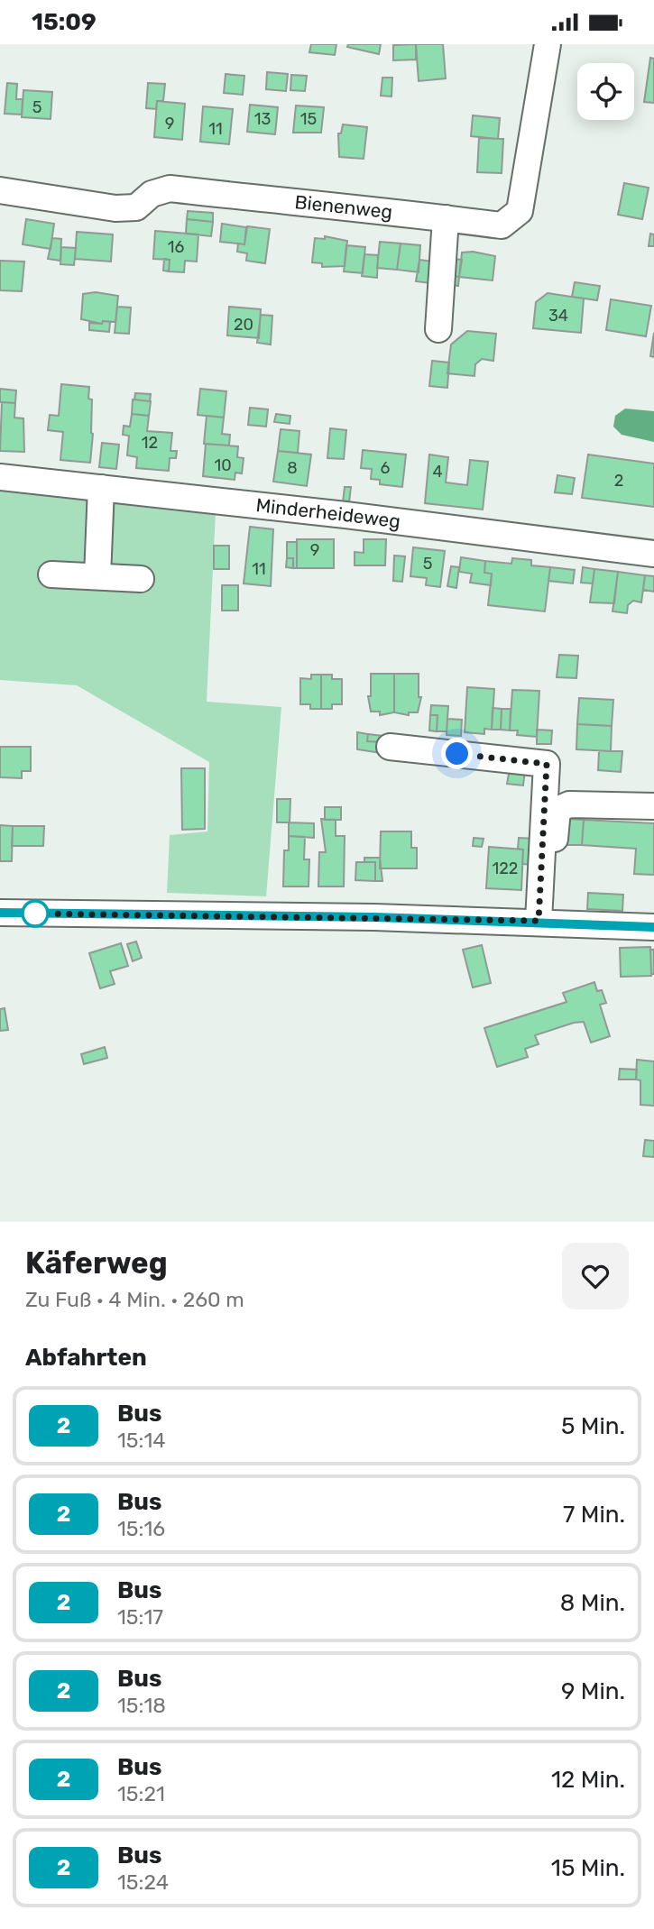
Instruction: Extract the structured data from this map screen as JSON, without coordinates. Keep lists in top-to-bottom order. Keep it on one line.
{"streets":{"street":["Bienenweg","Minderheideweg"]},"lines":["bus line 2"],"house_numbers":["5","13","15","9","11","16","34","20","12","10","8","6","4","2","9","5","11","122"],"page":{"status":"15:09","heading":[["Käferweg","Zu Fuß · 4 Min. · 260 m"],"Abfahrten"],"list":[{"mark":"2","name":"Bus","note":"15:14","value":"5 Min."},{"mark":"2","name":"Bus","note":"15:16","value":"7 Min."},{"mark":"2","name":"Bus","note":"15:17","value":"8 Min."},{"mark":"2","name":"Bus","note":"15:18","value":"9 Min."},{"mark":"2","name":"Bus","note":"15:21","value":"12 Min."},{"mark":"2","name":"Bus","note":"15:24","value":"15 Min."}]}}
